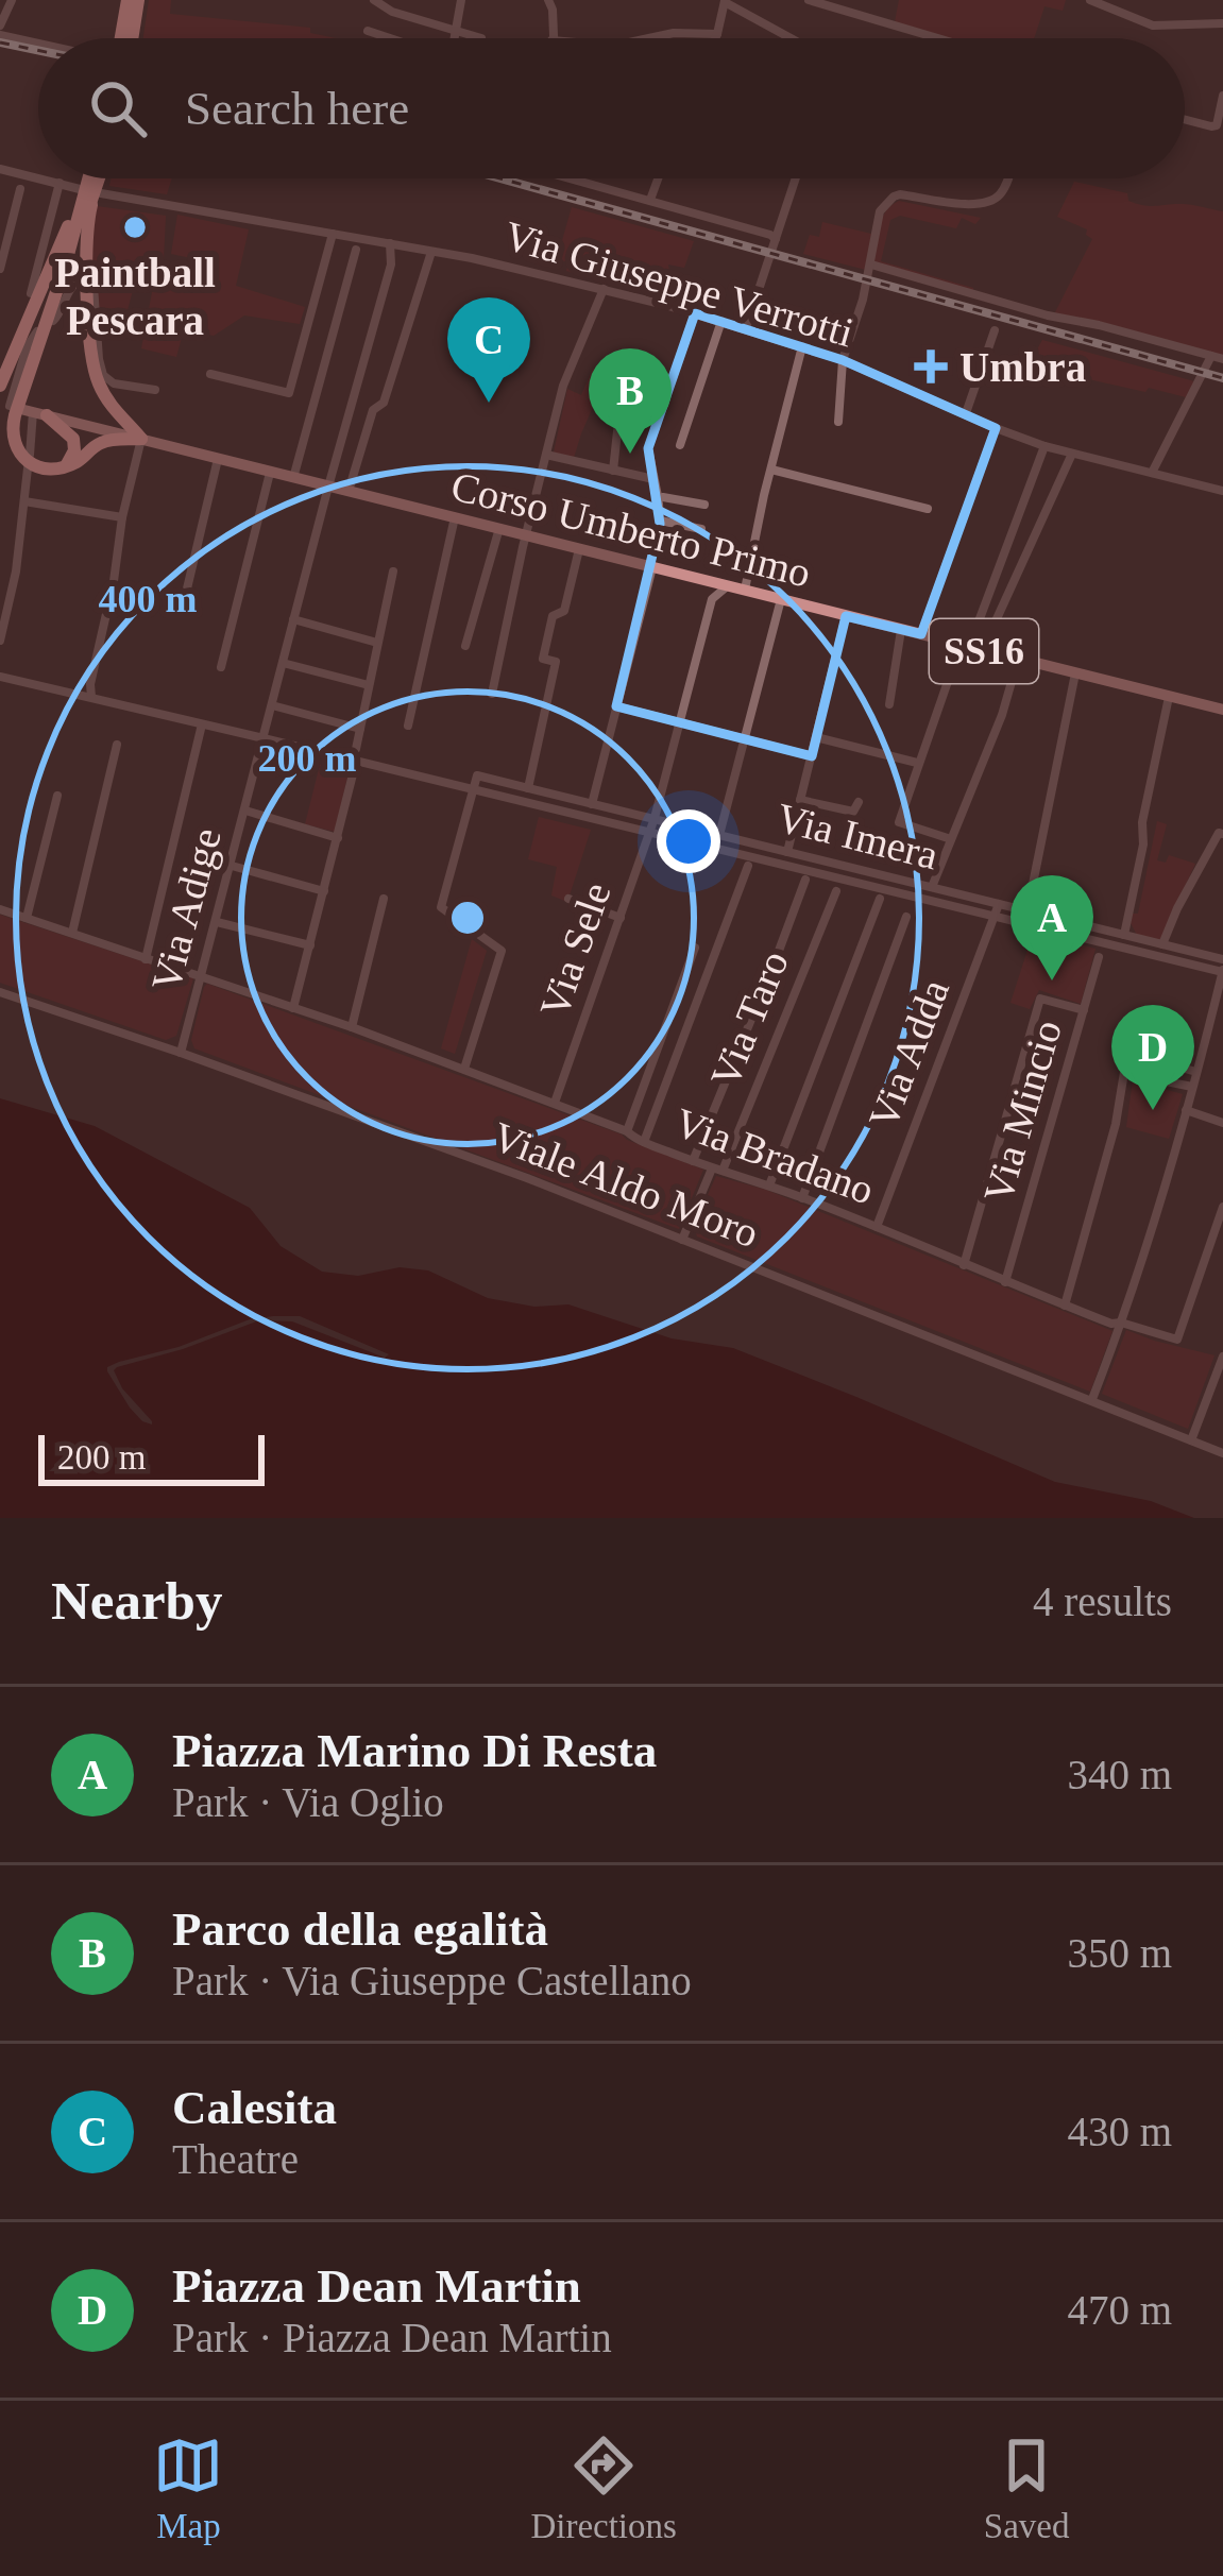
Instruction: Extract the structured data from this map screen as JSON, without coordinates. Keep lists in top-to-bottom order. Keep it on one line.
{"streets":{"main road":["Corso Umberto Primo","SS16"],"street":["Via Giuseppe Verrotti","Via Imera","Via Adige","Via Sele","Via Taro","Via Adda","Via Mincio","Via Bradano","Viale Aldo Moro"]},"crossings":[["Corso Umberto Primo","Via Adige"],["Via Imera","Via Sele"],["Via Imera","Via Adda"],["Via Adige","Via Bradano"],["Via Adige","Viale Aldo Moro"],["Via Sele","Via Bradano"],["Via Taro","Via Bradano"],["Via Taro","Viale Aldo Moro"],["Via Adda","Via Bradano"],["Via Mincio","Via Bradano"]],"places":{"other":["Paintball Pescara"],"health":["Umbra"]},"scale_bar":"200 m","page":{"search":"Search here","pins":["C","B","A","D"],"scale":"200 m","heading":["Nearby","4 results"],"list":[{"mark":"A","name":"Piazza Marino Di Resta","note":"Park · Via Oglio","value":"340 m"},{"mark":"B","name":"Parco della egalità","note":"Park · Via Giuseppe Castellano","value":"350 m"},{"mark":"C","name":"Calesita","note":"Theatre","value":"430 m"},{"mark":"D","name":"Piazza Dean Martin","note":"Park · Piazza Dean Martin","value":"470 m"}],"nav":["Map","Directions","Saved"]},"rings":["400 m","200 m"]}
